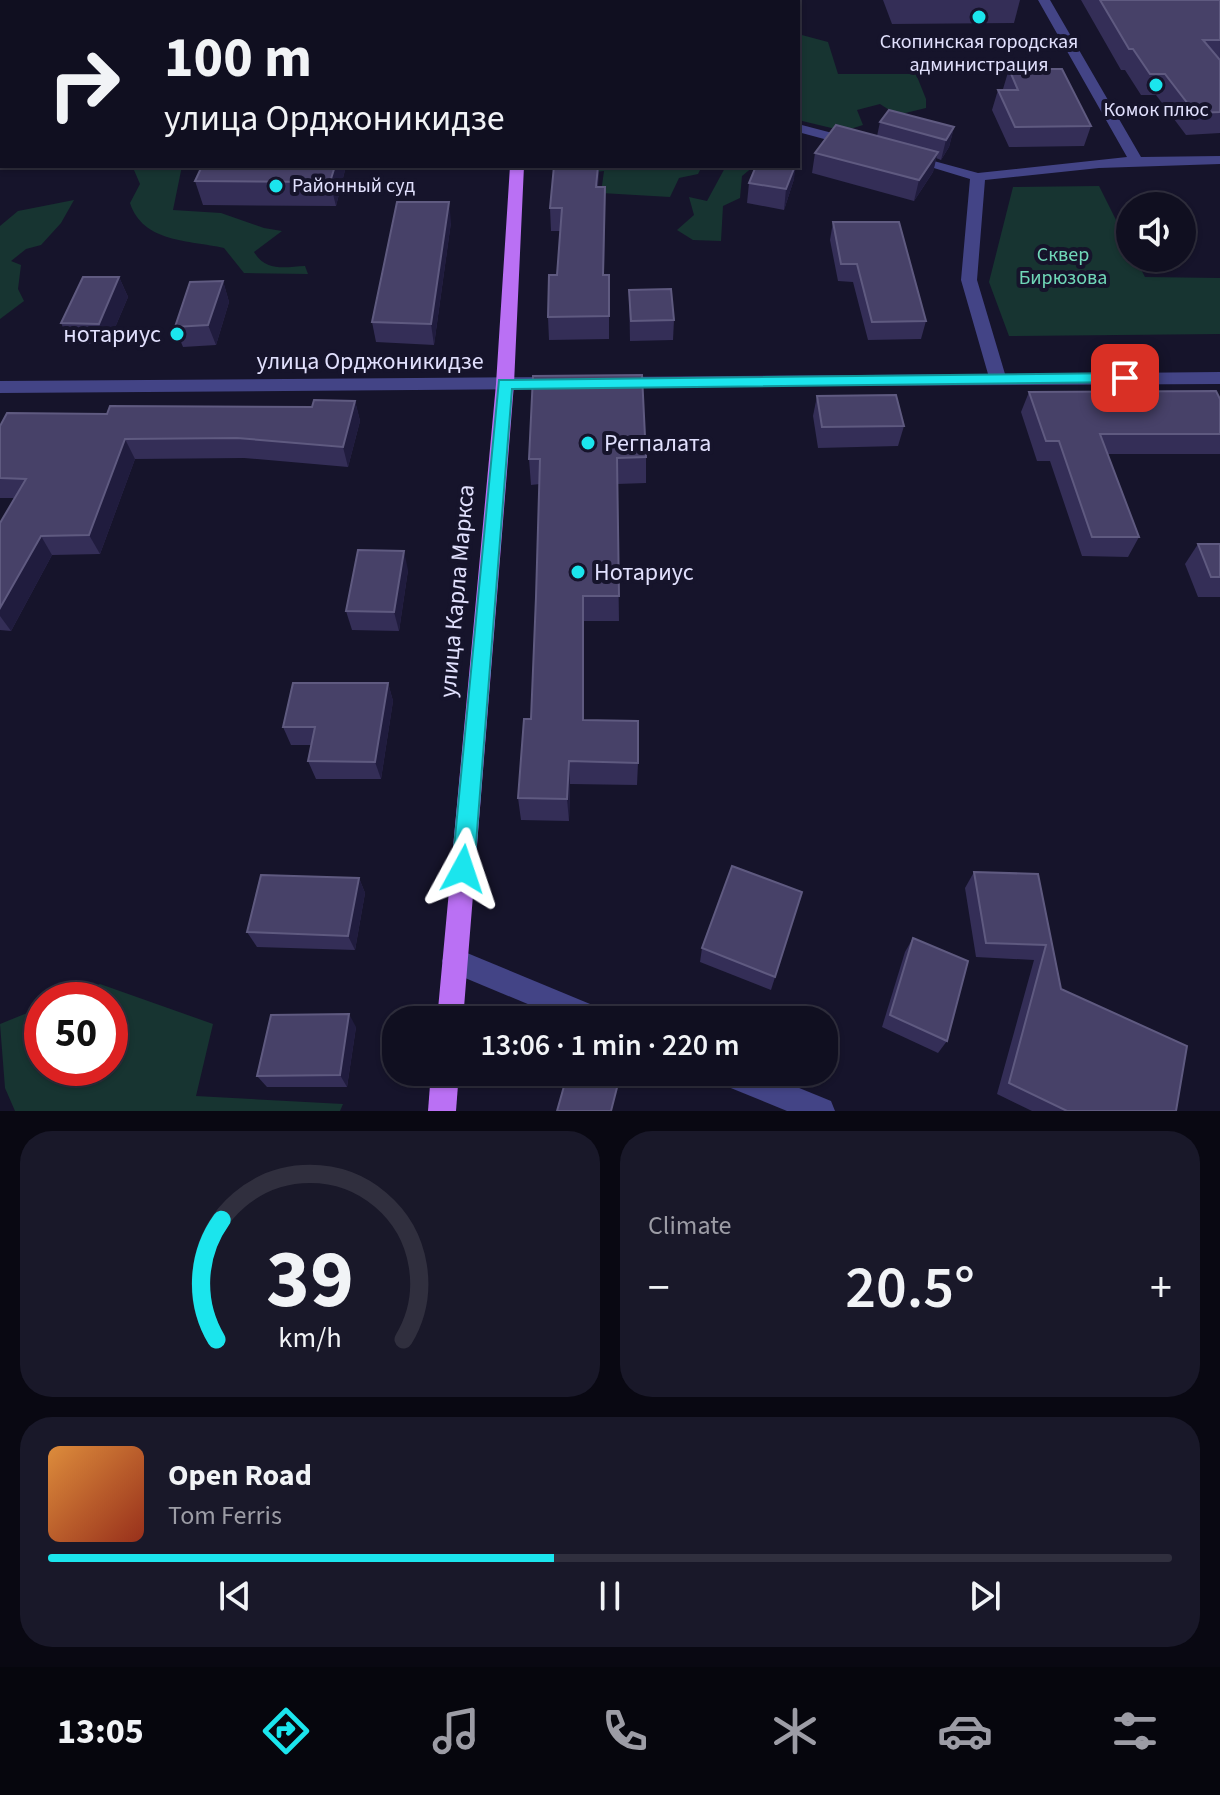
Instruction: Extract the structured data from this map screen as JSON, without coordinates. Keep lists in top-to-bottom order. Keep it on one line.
{"streets":{"main road":["улица Карла Маркса"],"street":["улица Орджоникидзе"]},"crossings":[["улица Орджоникидзе","улица Карла Маркса"]],"parks":["Сквер Бирюзова"],"places":["Скопинская городская администрация","Комок плюс","Районный суд","нотариус","Регпалата","Нотариус"],"page":{"turn":["100 m","улица Орджоникидзе"],"limit":"50","trip":"13:06 · 1 min · 220 m","tile":"Climate","heat":["−","20.5°","+"],"song":["Open Road","Tom Ferris"],"tabs":"13:05","gauge":["39","km/h"]}}
